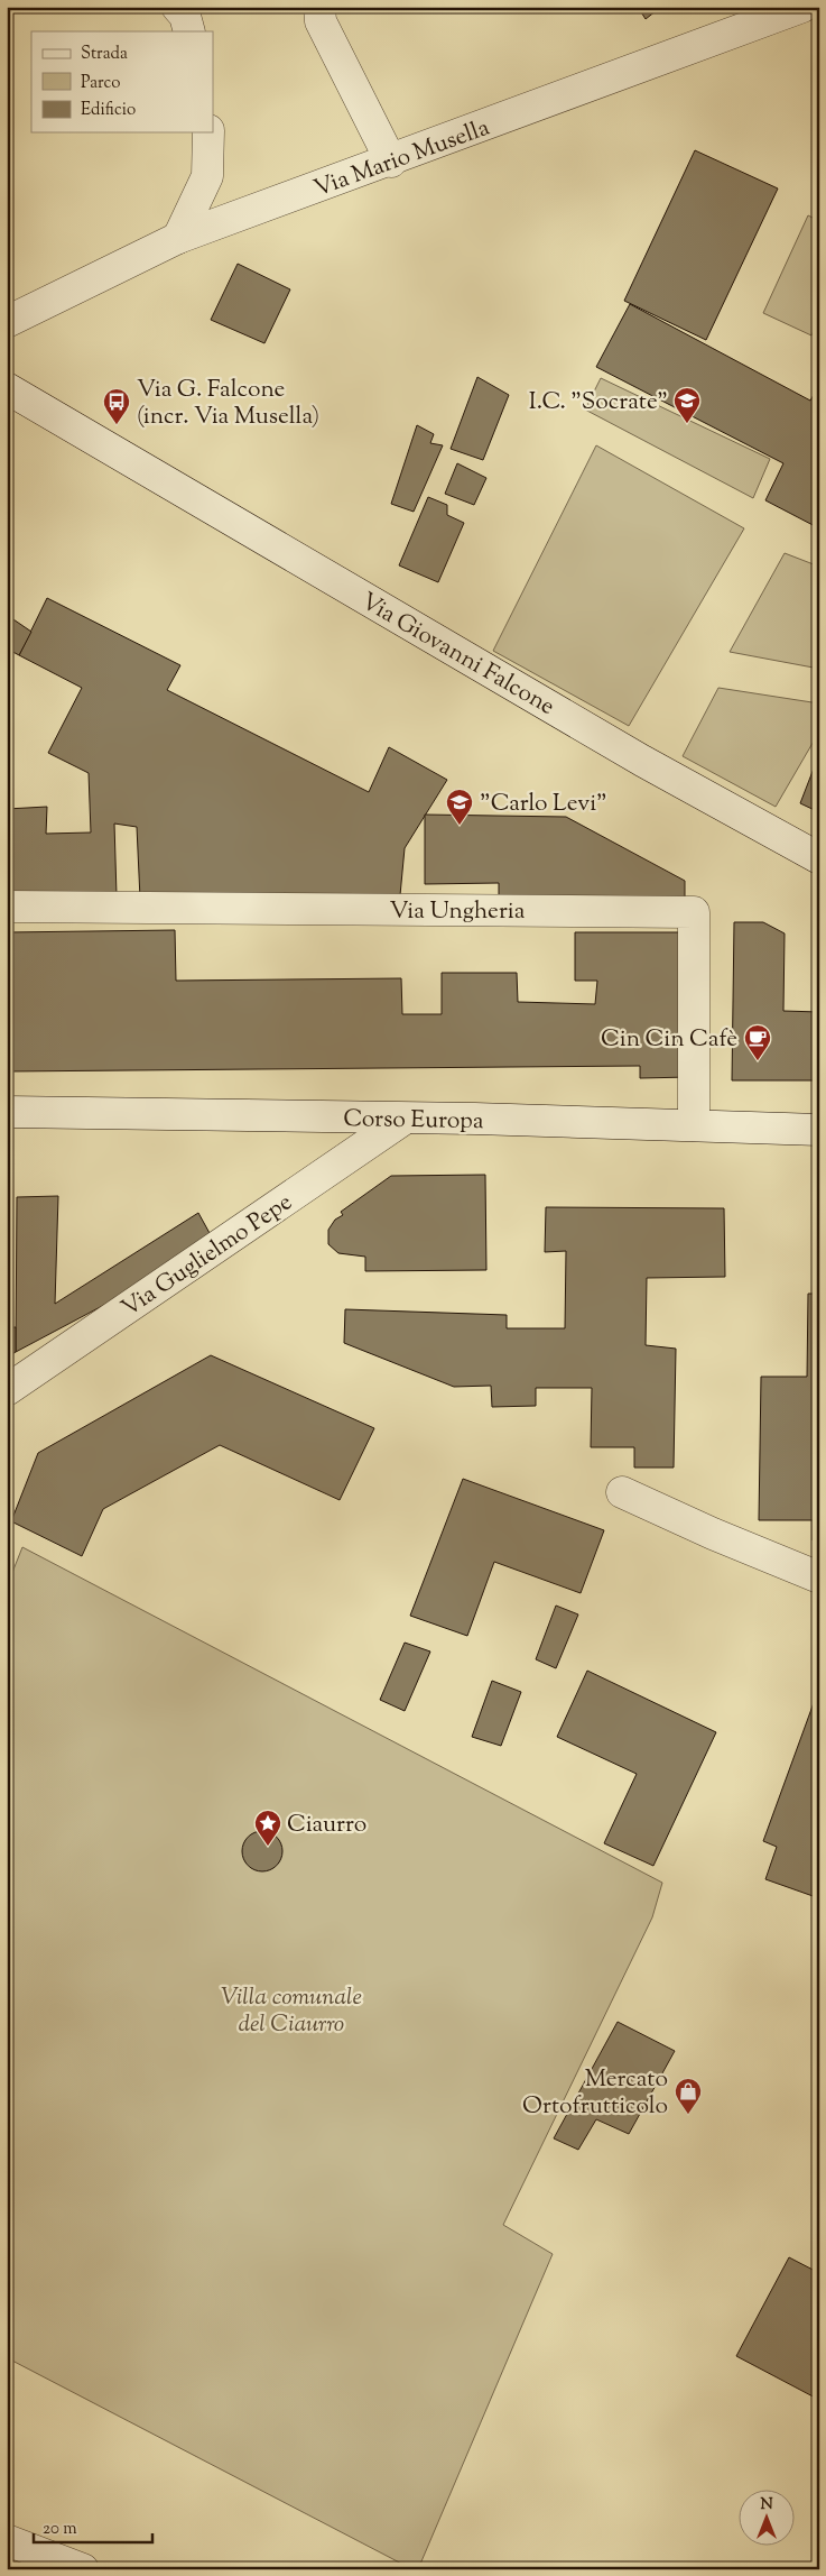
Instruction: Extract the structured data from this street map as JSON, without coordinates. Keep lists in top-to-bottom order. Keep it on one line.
{"streets":{"street":["Via Mario Musella","Via Giovanni Falcone","Via Ungheria","Corso Europa","Via Guglielmo Pepe"]},"crossings":[["Via Ungheria","Corso Europa"],["Corso Europa","Via Guglielmo Pepe"]],"parks":["Villa comunale del Ciaurro"],"places":{"school or university":["I.C. \"Socrate\"","\"Carlo Levi\""],"bus stop":["Via G. Falcone (incr. Via Musella)"],"cafe":["Cin Cin Cafè"],"place":["Ciaurro"],"shop":["Mercato Ortofrutticolo"]},"legend":["Strada","Parco","Edificio"],"scale_bar":"20 m","north":"top"}
